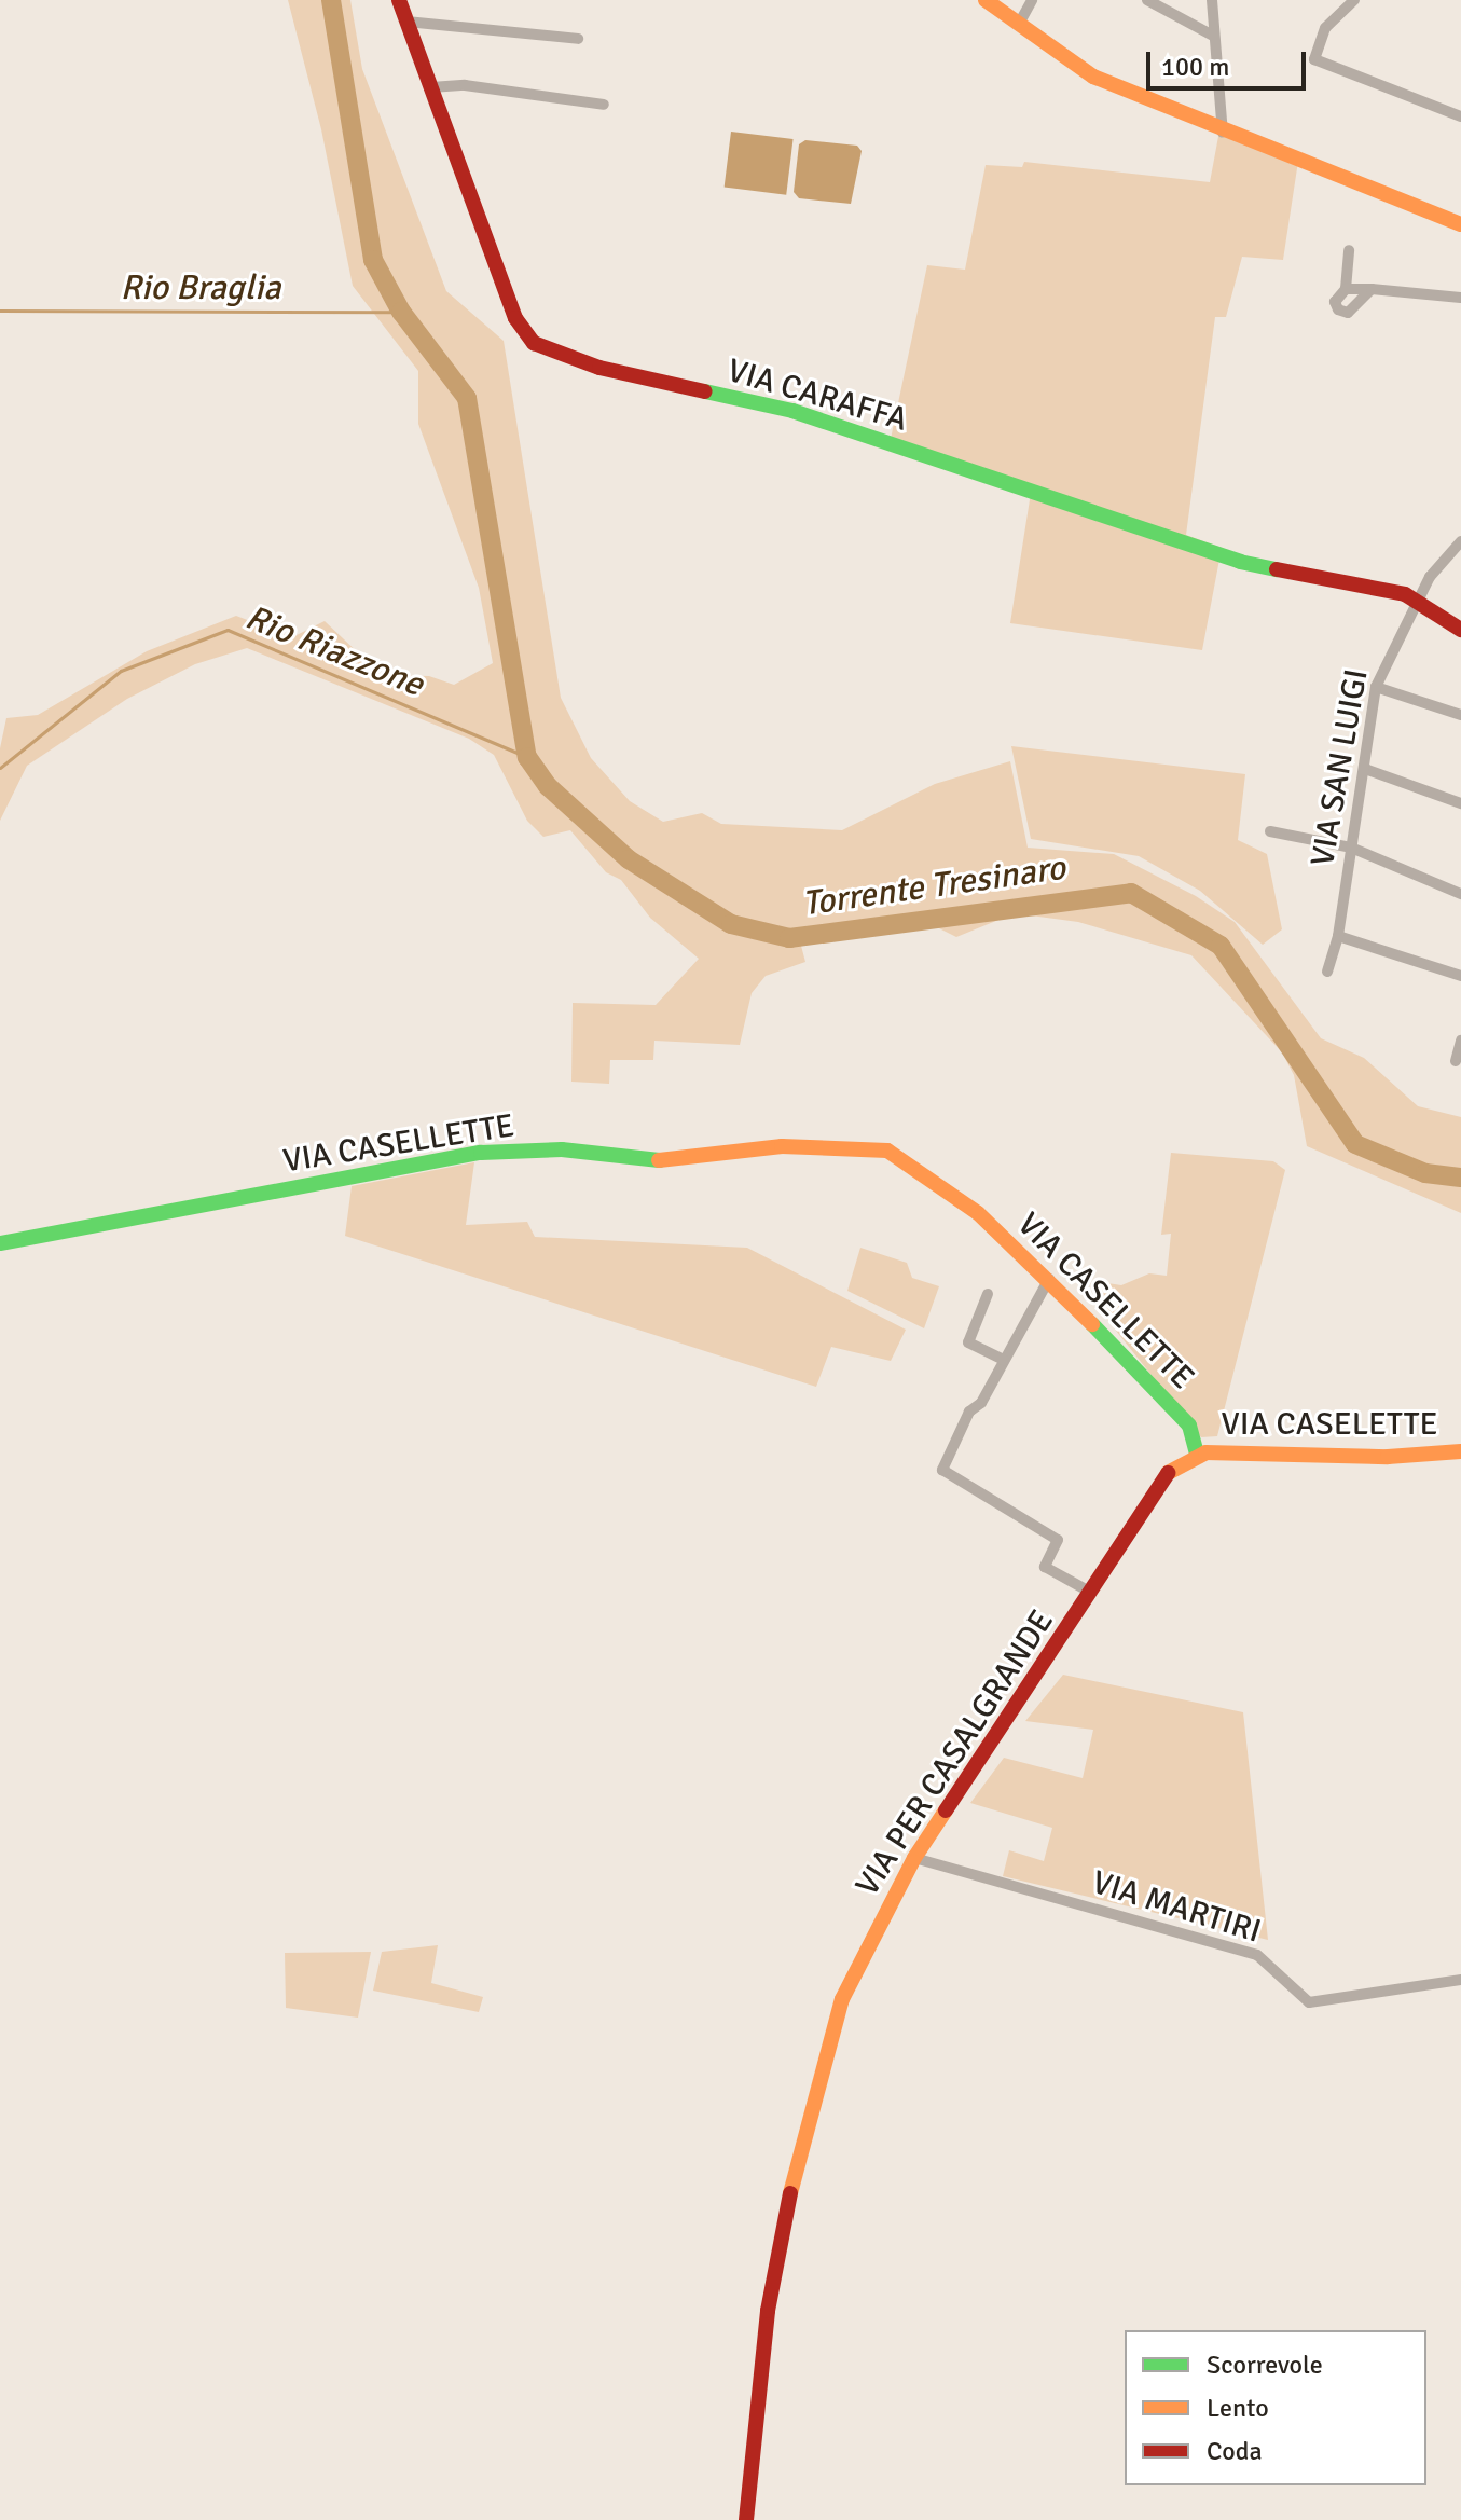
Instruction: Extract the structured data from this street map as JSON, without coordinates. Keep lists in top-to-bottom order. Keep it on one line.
{"streets":{"street":["VIA CARAFFA","VIA SAN LUIGI","VIA CASELLETTE","VIA CASELETTE","VIA PER CASALGRANDE","VIA MARTIRI"]},"crossings":[["VIA CARAFFA","VIA SAN LUIGI"],["VIA CASELLETTE","VIA CASELETTE"],["VIA CASELLETTE","VIA PER CASALGRANDE"],["VIA CASELETTE","VIA PER CASALGRANDE"],["VIA PER CASALGRANDE","VIA MARTIRI"]],"water":["Rio Braglia","Rio Riazzone","Torrente Tresinaro"],"legend":["Scorrevole","Lento","Coda"],"scale_bar":"100 m"}
